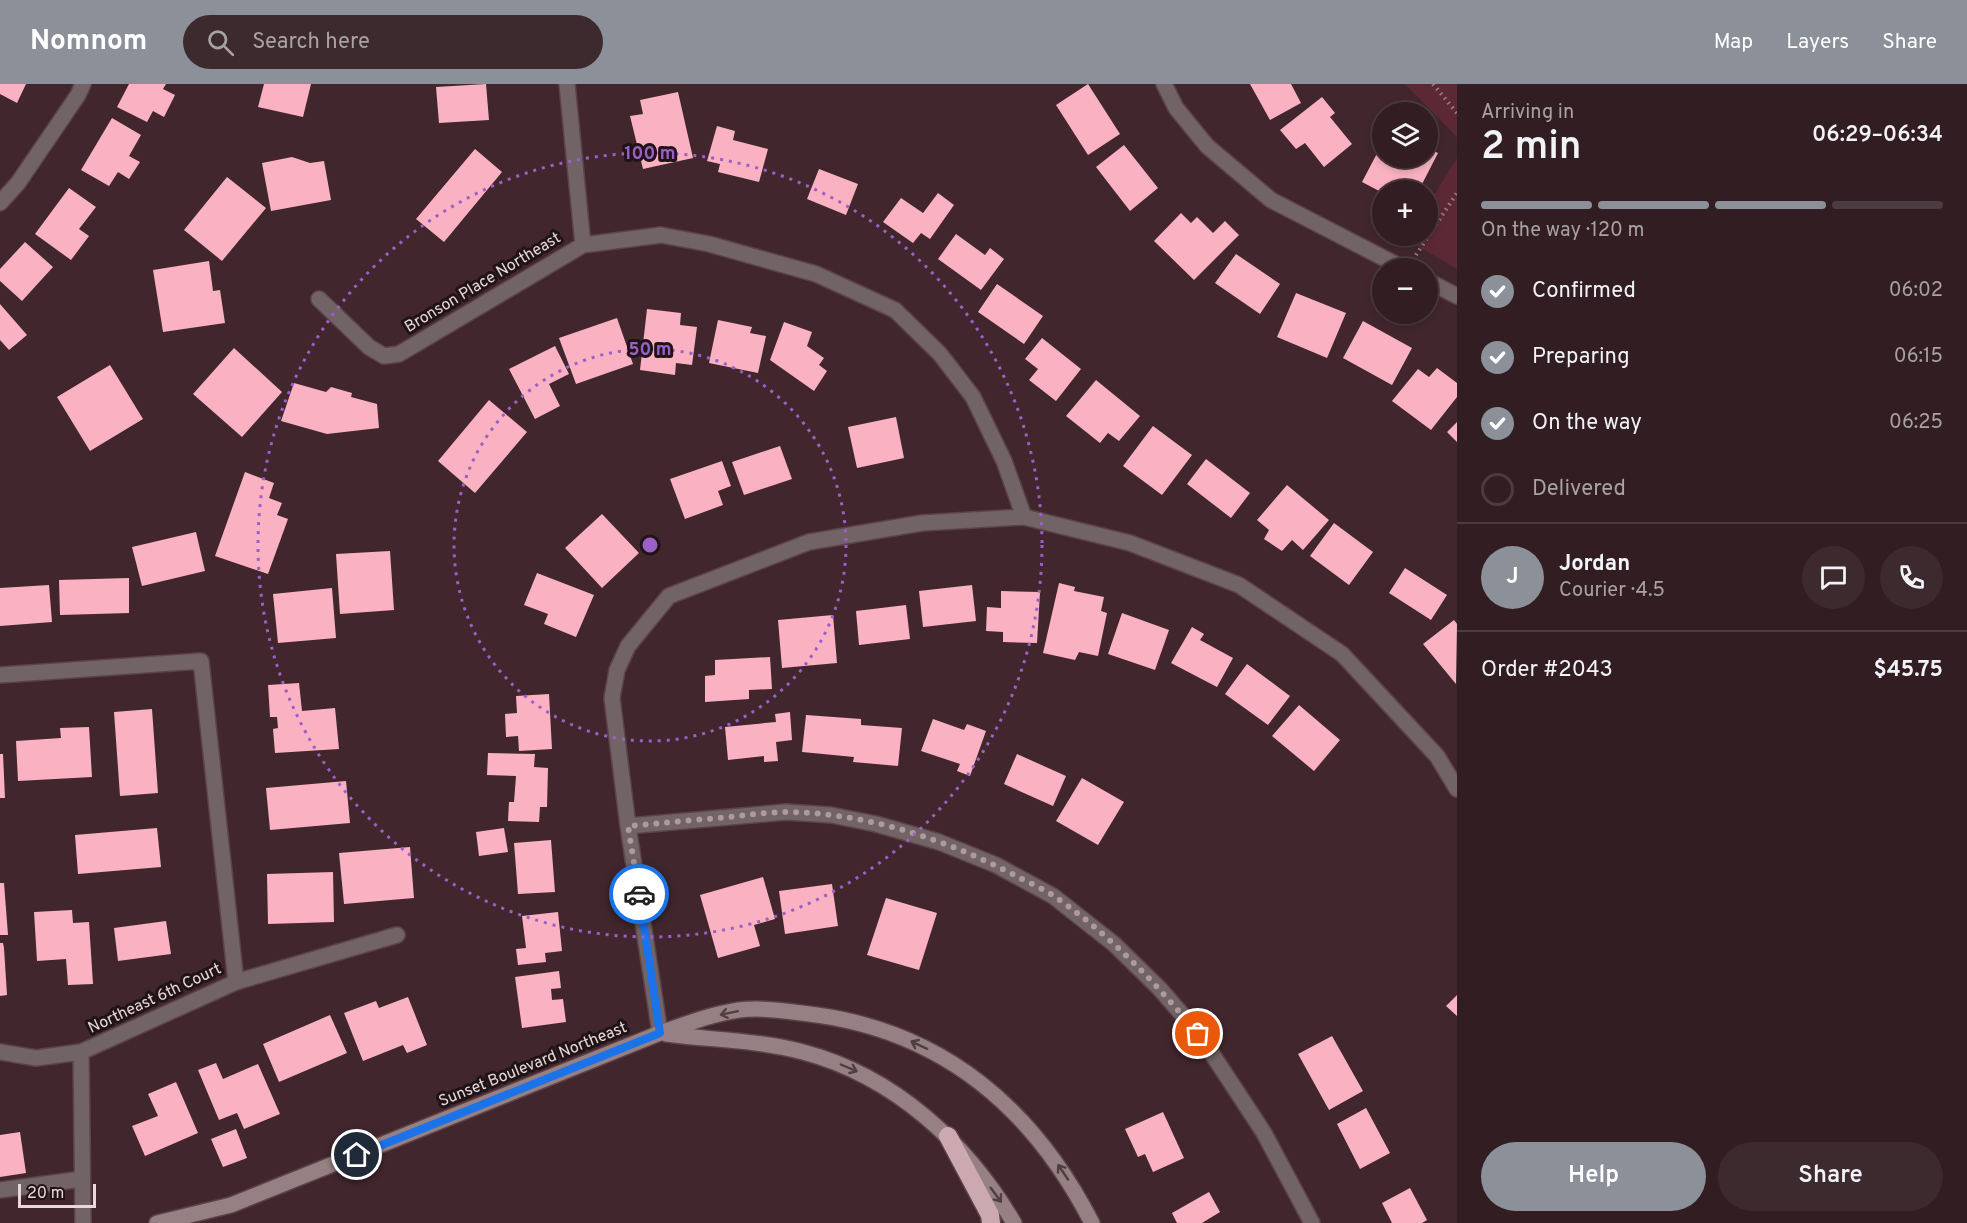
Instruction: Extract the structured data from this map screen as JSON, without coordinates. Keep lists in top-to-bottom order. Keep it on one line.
{"streets":{"main road":["Sunset Boulevard Northeast"],"street":["Bronson Place Northeast","Northeast 6th Court"]},"scale_bar":"20 m","page":{"header":"Nomnom","search":"Search here","nav":["Map","Layers","Share"],"heading":["2 min","Arriving in","06:29–06:34"],"panel":["Jordan","Courier · 4.5","Order #2043","$45.75"],"map_buttons":["+","−"],"bar":"On the way · 120 m","list":[["Confirmed","06:02"],["Preparing","06:15"],["On the way","06:25"],"Delivered"],"round":"J","buttons":["Help","Share"],"scale":"20 m"},"rings":["100 m","50 m"]}
